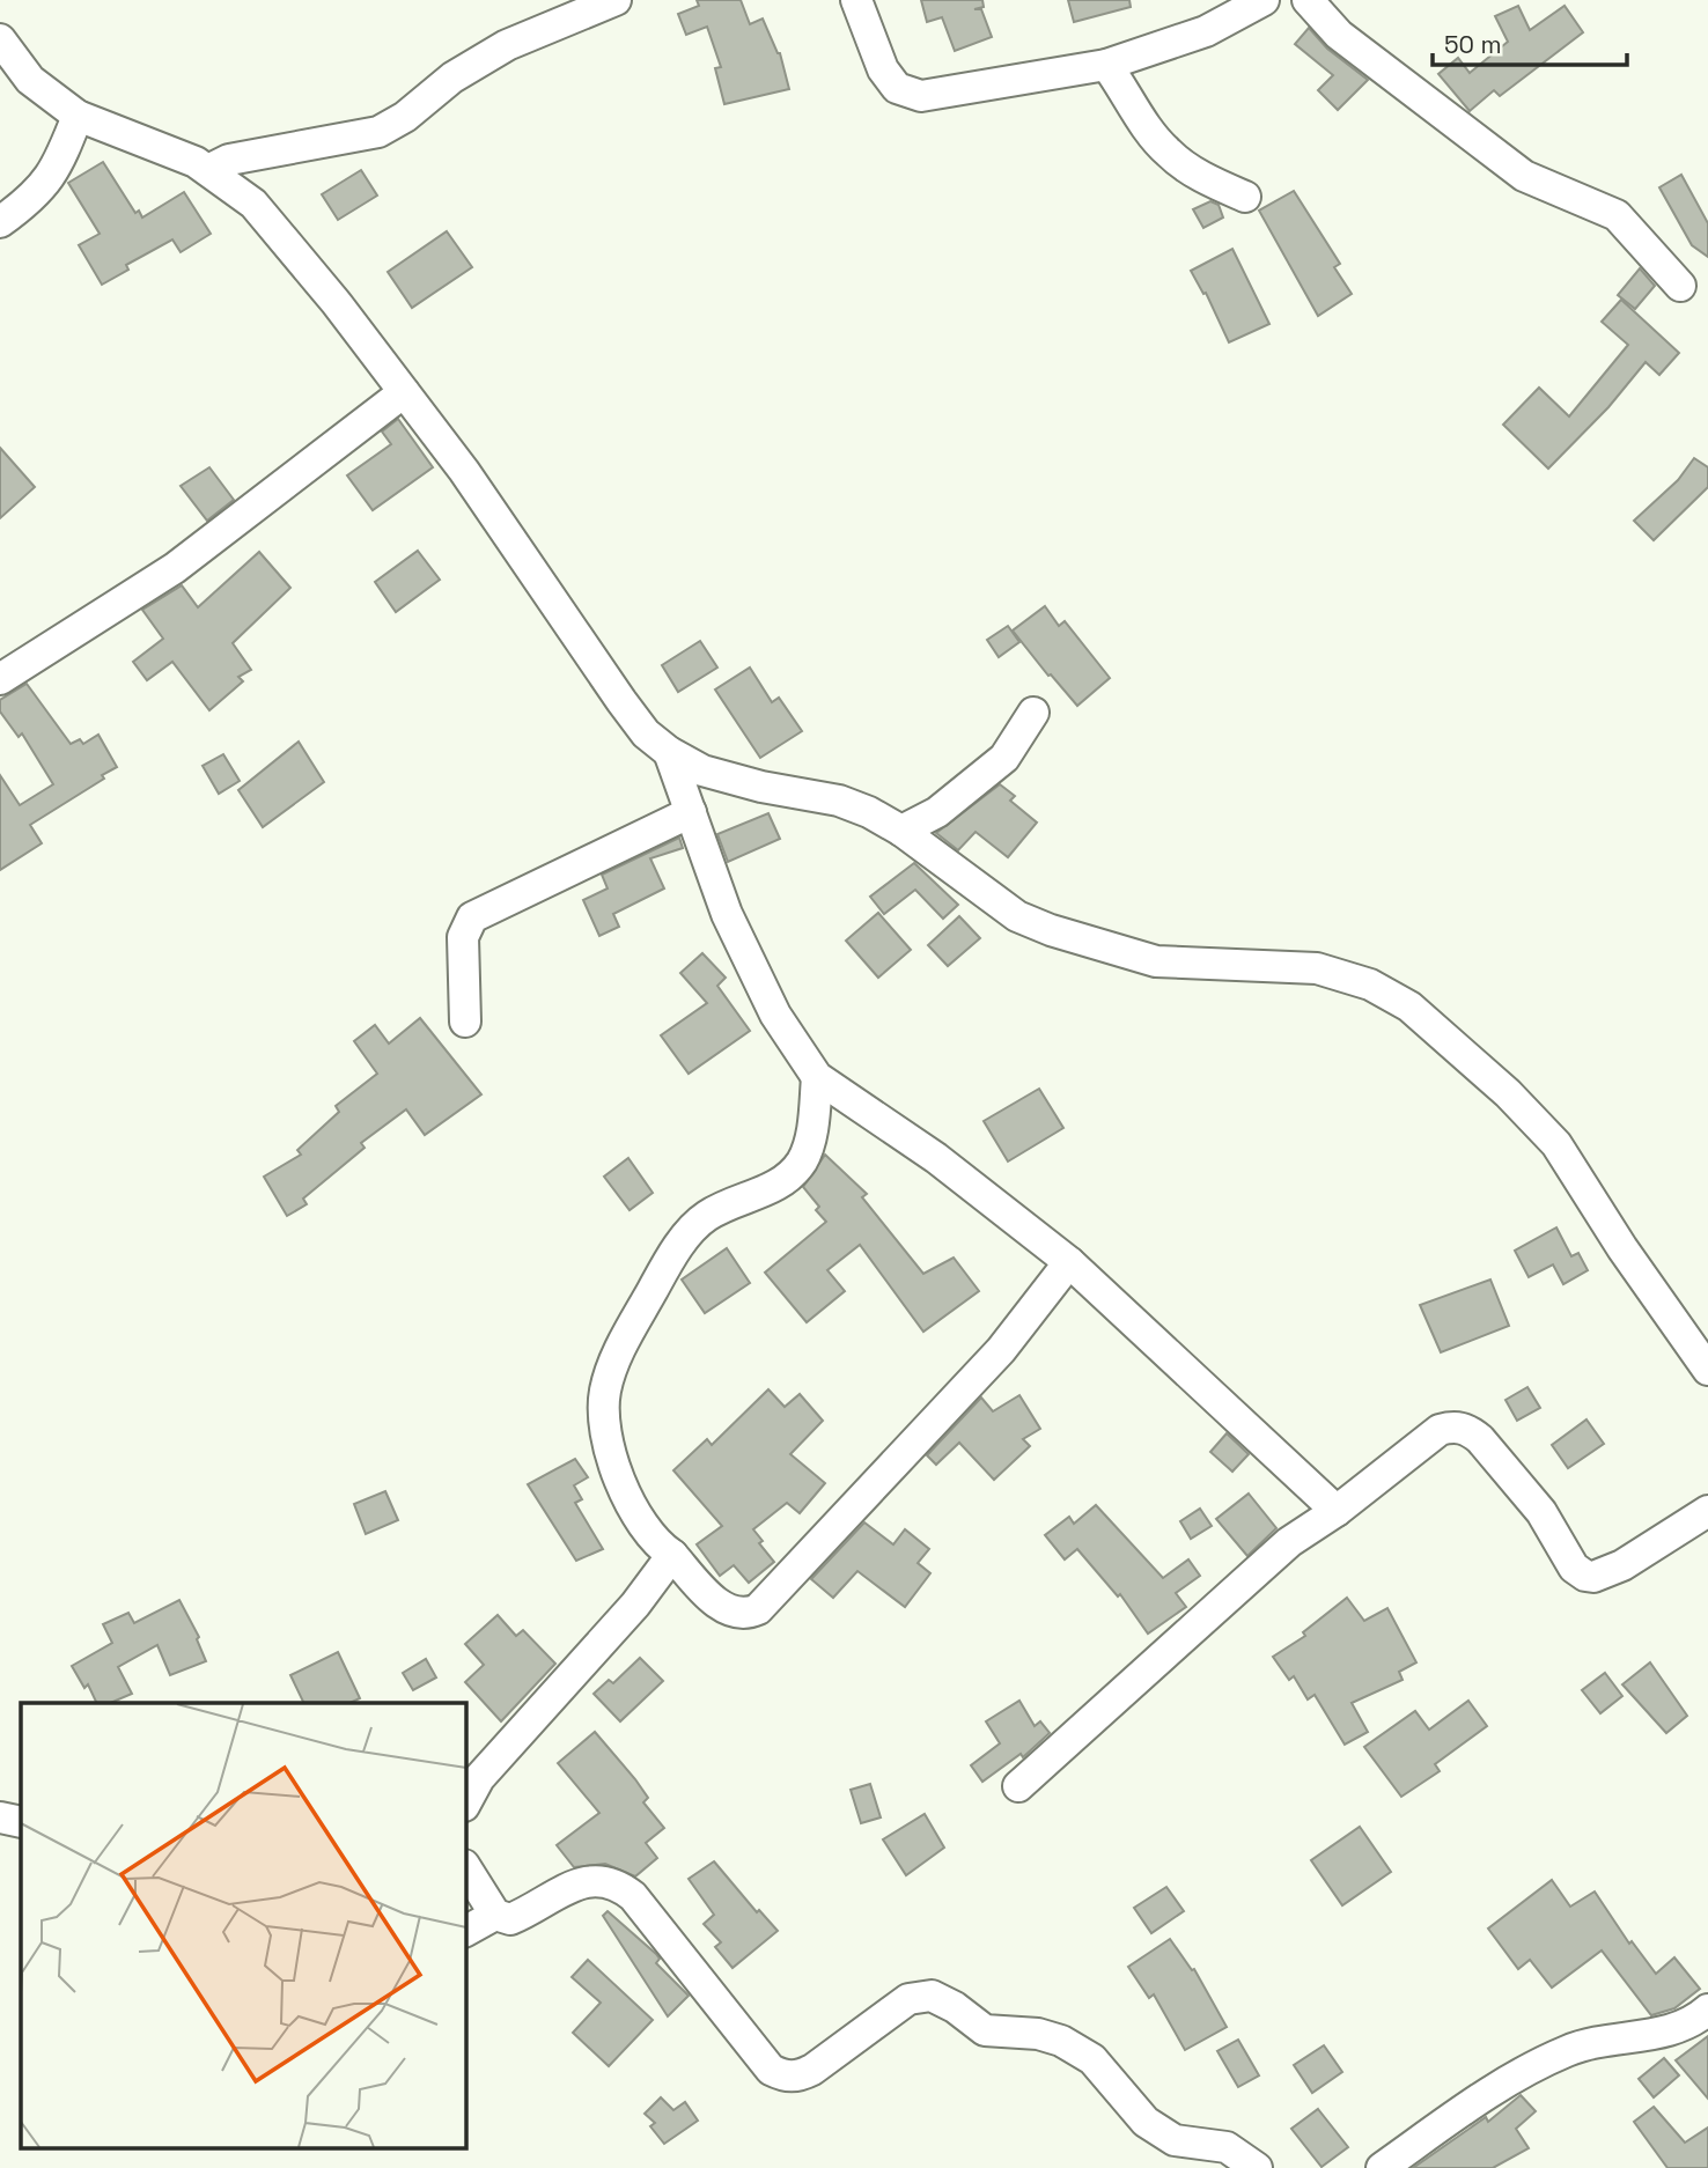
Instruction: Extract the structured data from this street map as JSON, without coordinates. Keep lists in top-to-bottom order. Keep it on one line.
{"scale_bar":"50 m"}
